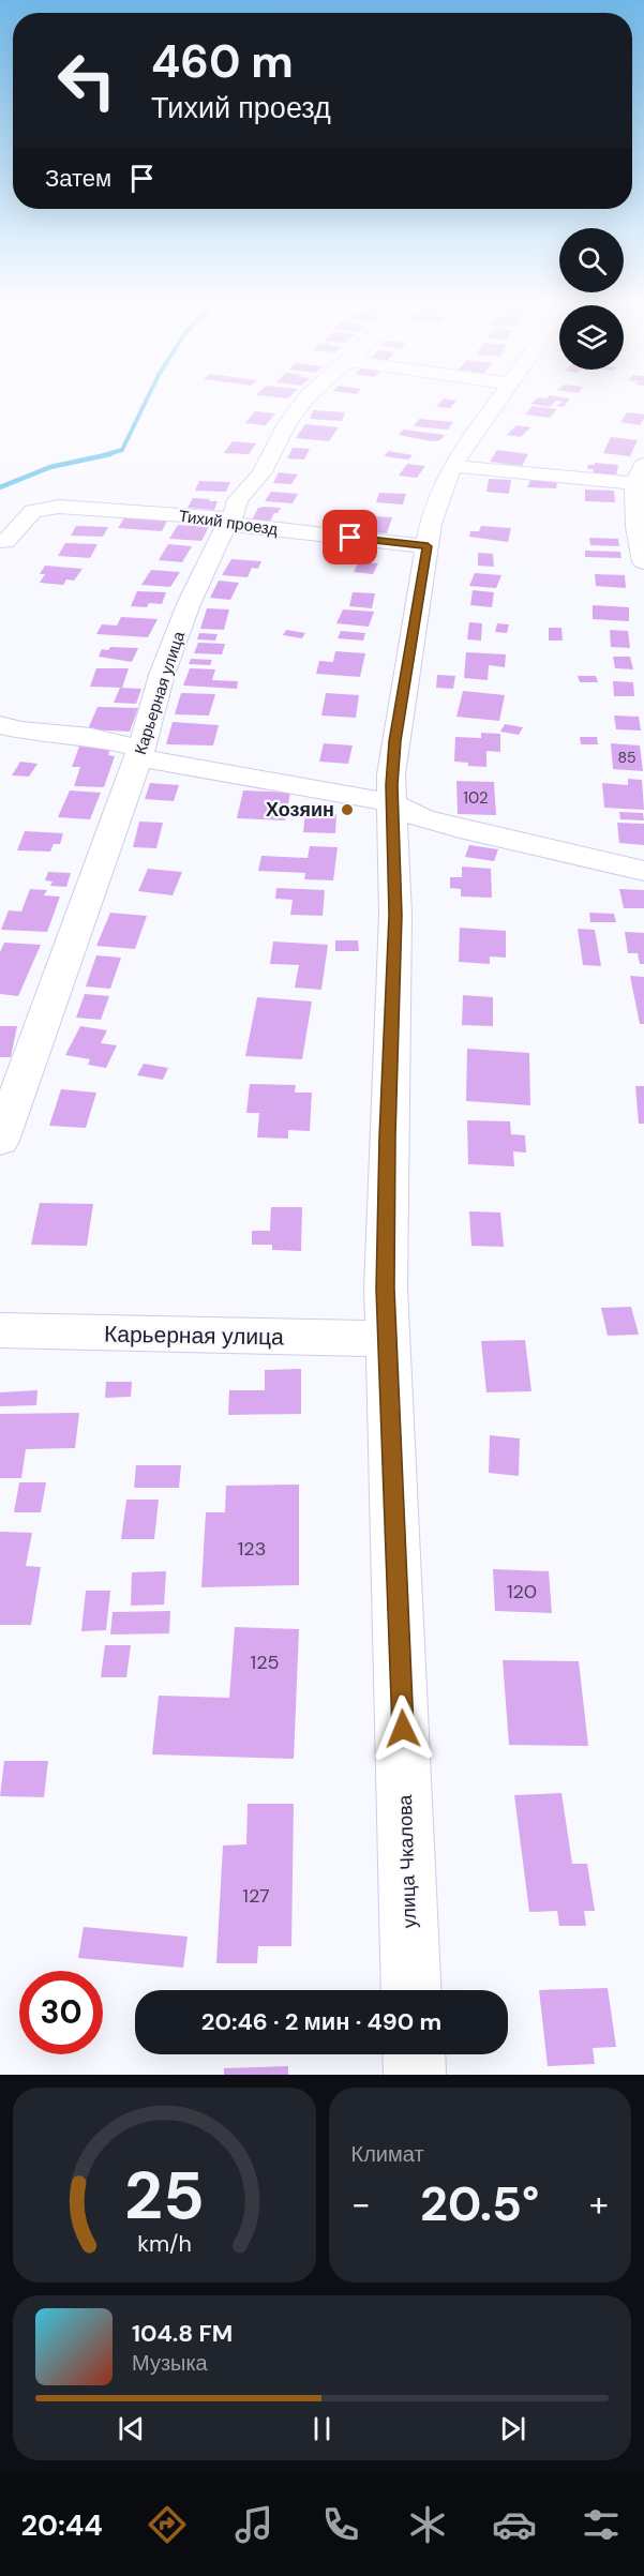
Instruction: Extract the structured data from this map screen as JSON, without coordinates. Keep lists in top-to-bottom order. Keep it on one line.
{"streets":{"street":["Тихий проезд","Карьерная улица","улица Чкалова"]},"crossings":[["Тихий проезд","Карьерная улица"],["Тихий проезд","улица Чкалова"],["Карьерная улица","улица Чкалова"]],"places":["Хозяин"],"house_numbers":["85","102","123","120","125","127"],"page":{"turn":["460 m","Тихий проезд"],"then":"Затем","limit":"30","trip":"20:46 · 2 мин · 490 m","tile":"Климат","heat":["−","20.5°","+"],"song":["104.8 FM","Музыка"],"tabs":"20:44","gauge":["25","km/h"]}}
